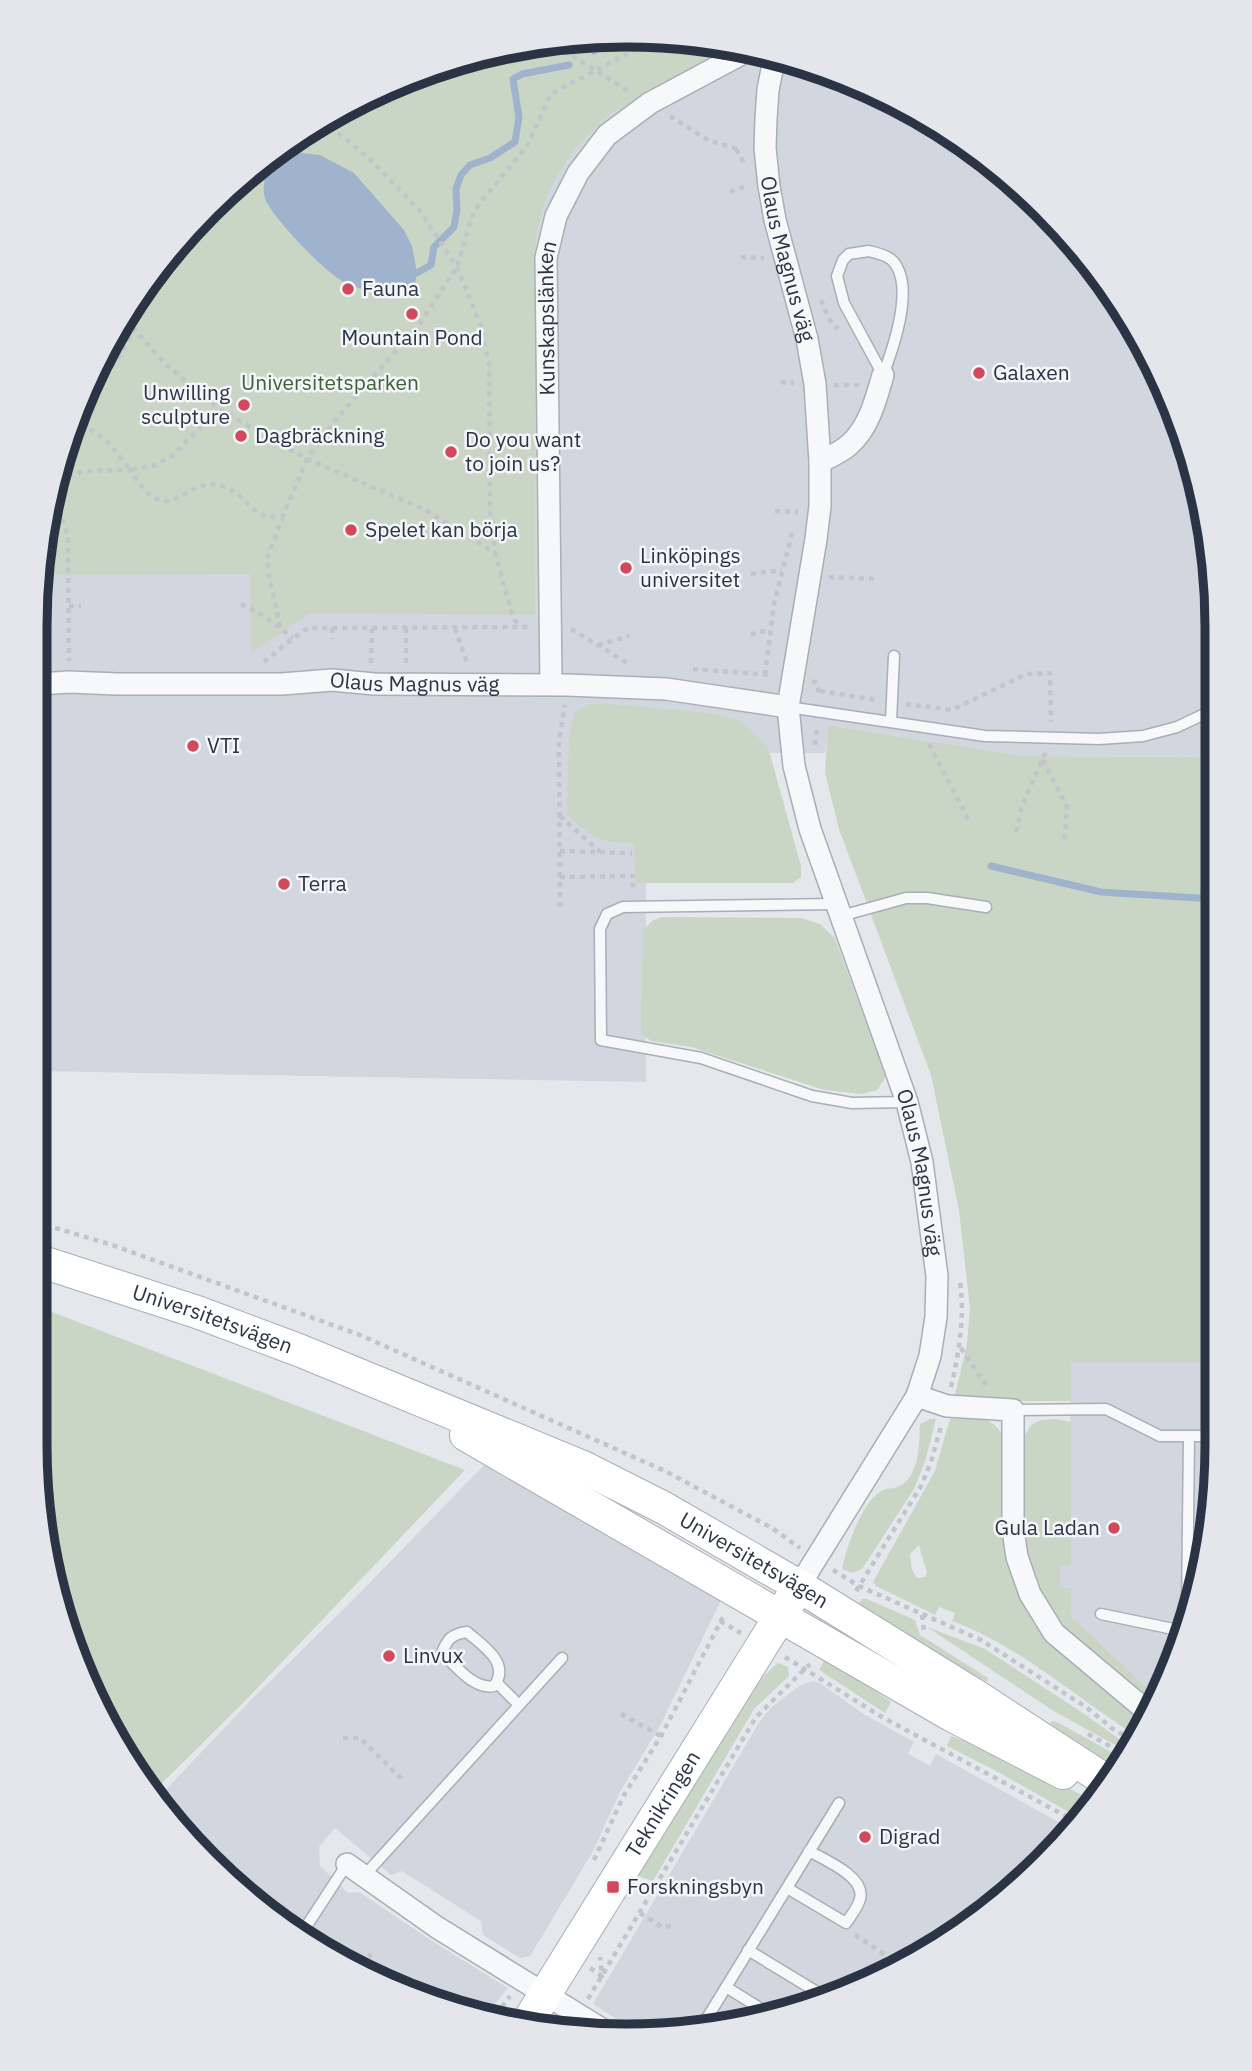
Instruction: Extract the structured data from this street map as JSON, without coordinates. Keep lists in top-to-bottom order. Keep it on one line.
{"streets":{"main road":["Olaus Magnus väg","Universitetsvägen","Teknikringen"],"street":["Kunskapslänken"]},"crossings":[["Olaus Magnus väg","Kunskapslänken"],["Olaus Magnus väg","Universitetsvägen"],["Olaus Magnus väg","Teknikringen"],["Universitetsvägen","Teknikringen"]],"parks":["Universitetsparken"],"places":{"other":["Fauna","Mountain Pond","Galaxen","Unwilling sculpture","Dagbräckning","Do you want to join us?","Spelet kan börja","Linköpings universitet","VTI","Terra","Gula Ladan","Linvux","Digrad"],"transit":["Forskningsbyn"]}}
